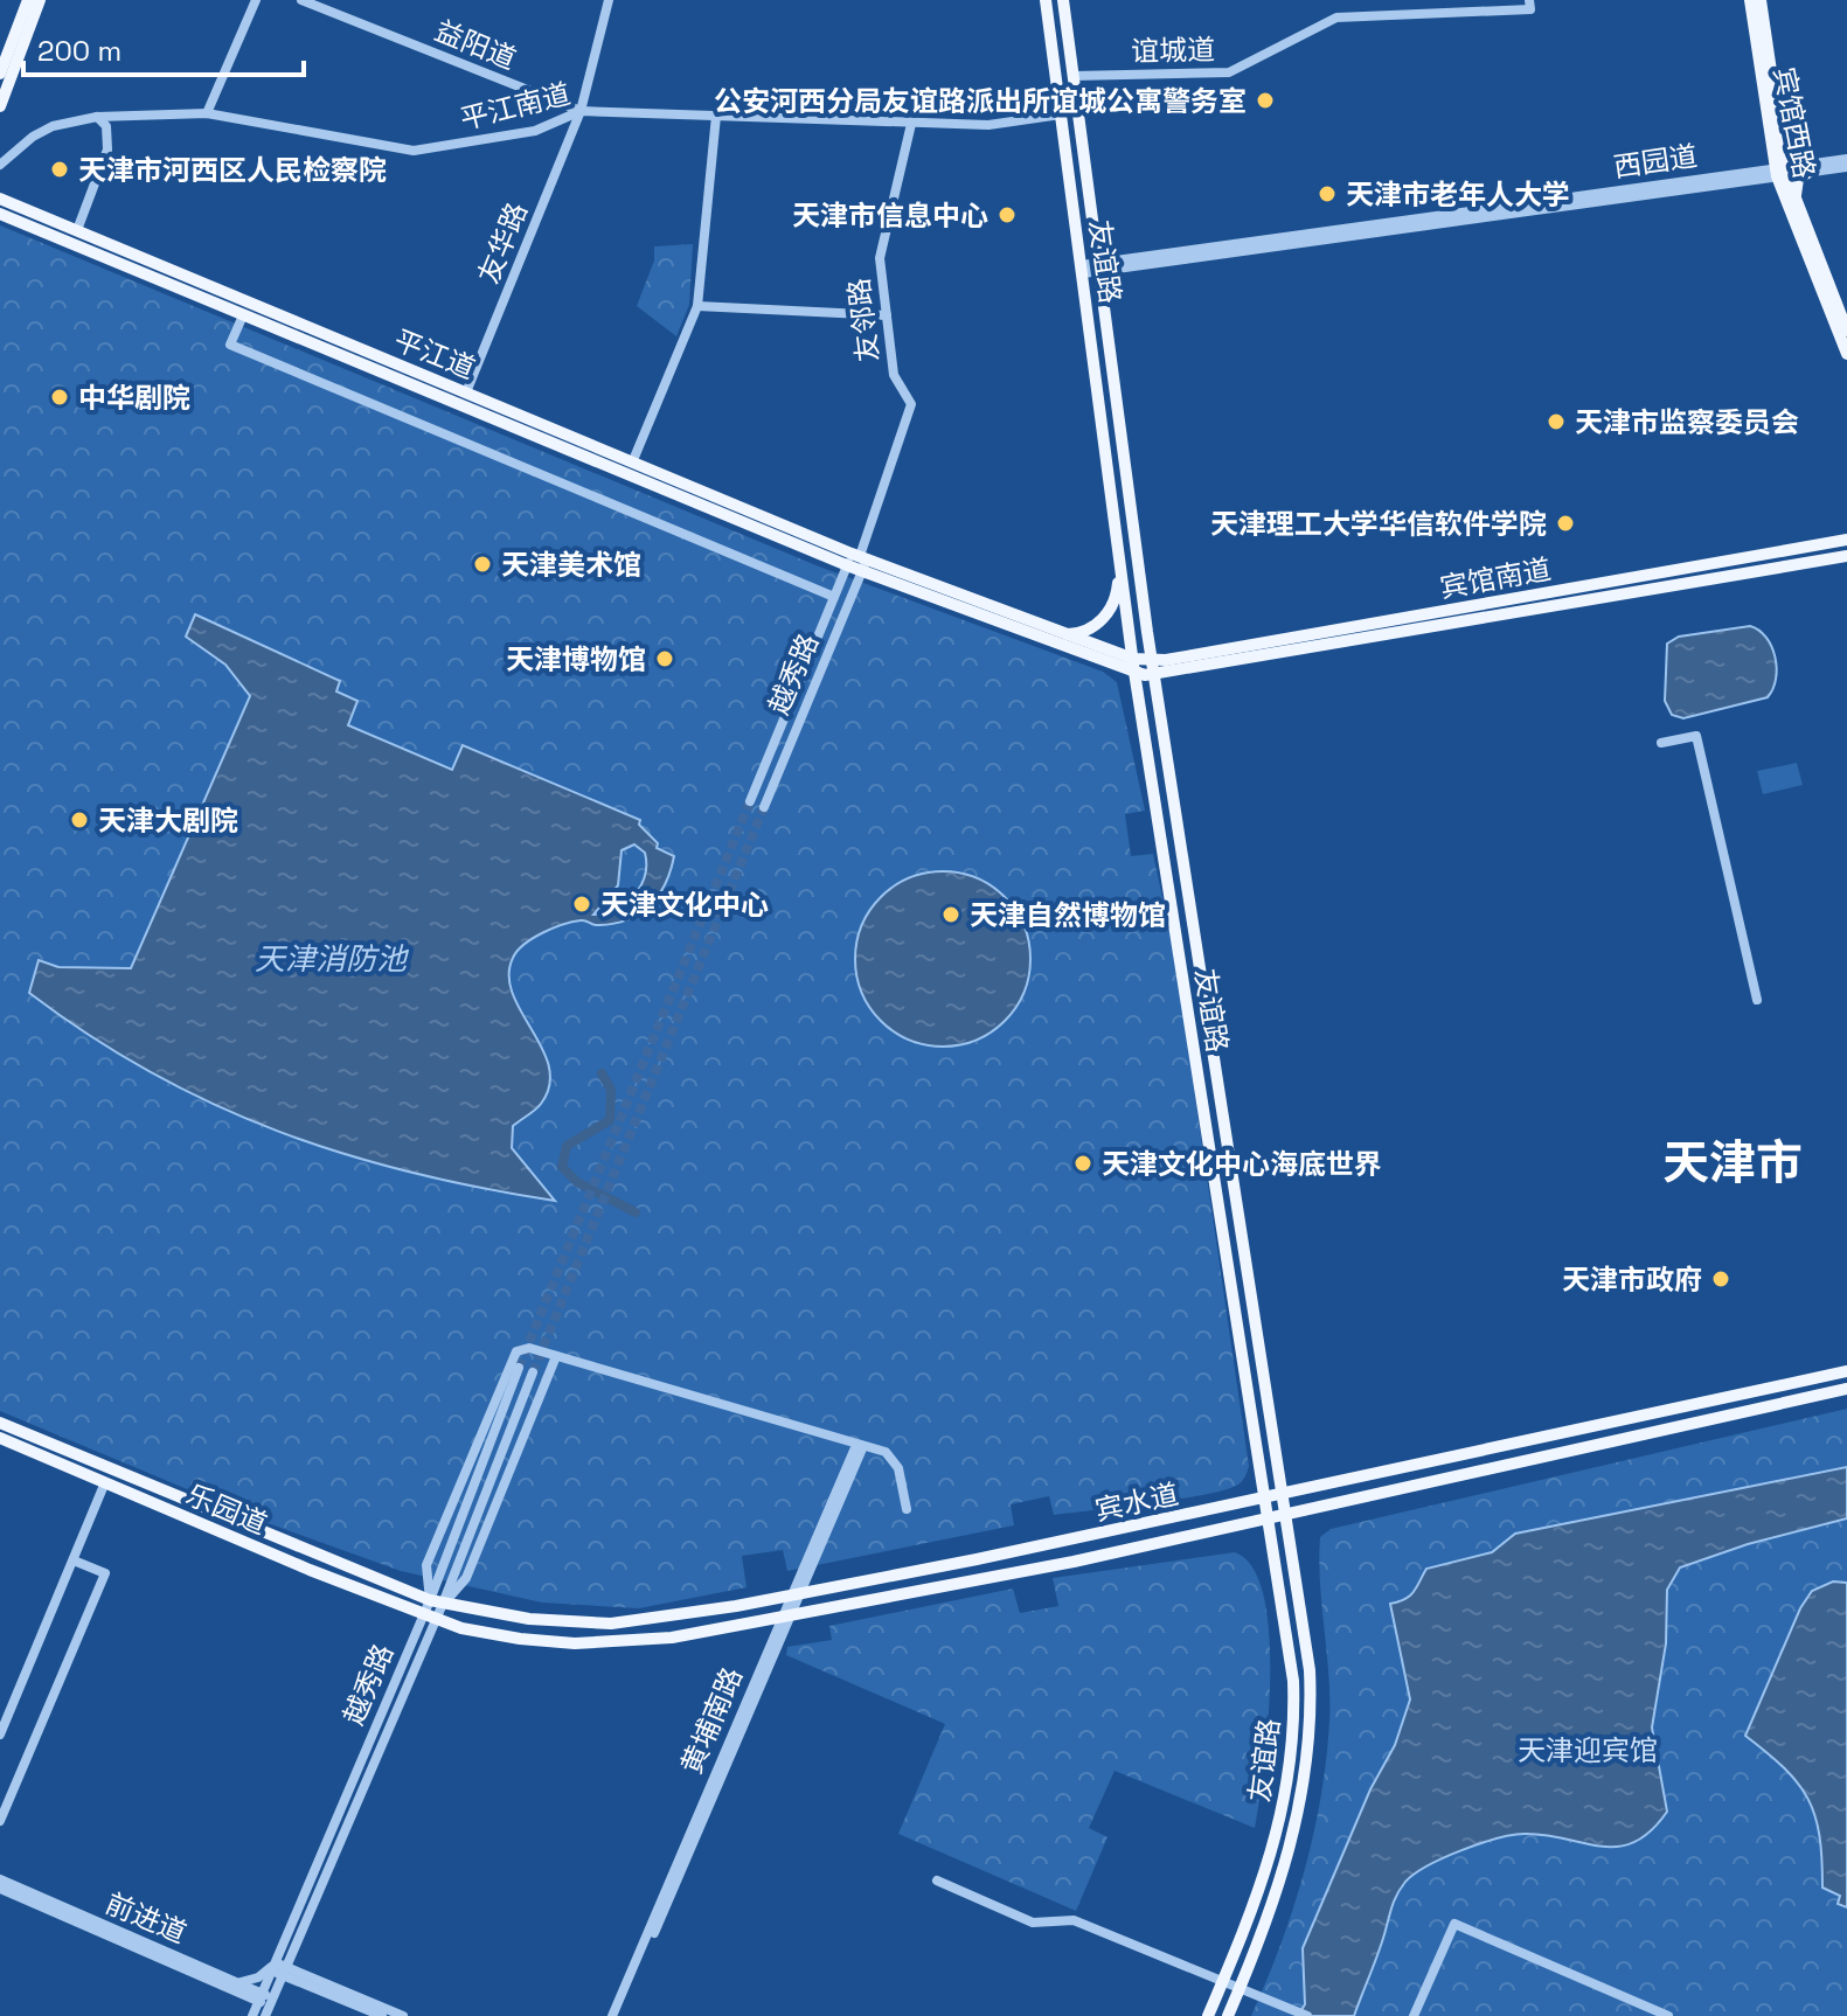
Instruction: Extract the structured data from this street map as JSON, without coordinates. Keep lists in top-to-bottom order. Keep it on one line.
{"streets":{"main road":["宾馆西路","友谊路","平江道","宾馆南道","宾水道","乐园道"],"street":["益阳道","谊城道","平江南道","西园道","友华路","友邻路","越秀路","黄埔南路","前进道"]},"crossings":[["益阳道","平江南道"],["益阳道","友华路"],["谊城道","友谊路"],["平江南道","友华路"],["平江南道","友谊路"],["平江南道","友邻路"],["宾馆西路","西园道"],["西园道","友谊路"],["友华路","平江道"],["友谊路","宾馆南道"],["友谊路","宾水道"],["友邻路","平江道"],["友邻路","越秀路"],["平江道","越秀路"],["越秀路","宾水道"],["越秀路","乐园道"],["越秀路","前进道"],["宾水道","乐园道"],["宾水道","黄埔南路"]],"districts":["天津市"],"water":["天津消防池"],"parks":["天津迎宾馆"],"places":["公安河西分局友谊路派出所谊城公寓警务室","天津市河西区人民检察院","天津市老年人大学","天津市信息中心","中华剧院","天津市监察委员会","天津理工大学华信软件学院","天津美术馆","天津博物馆","天津大剧院","天津文化中心","天津自然博物馆","天津文化中心海底世界","天津市政府"],"scale_bar":"200 m"}
